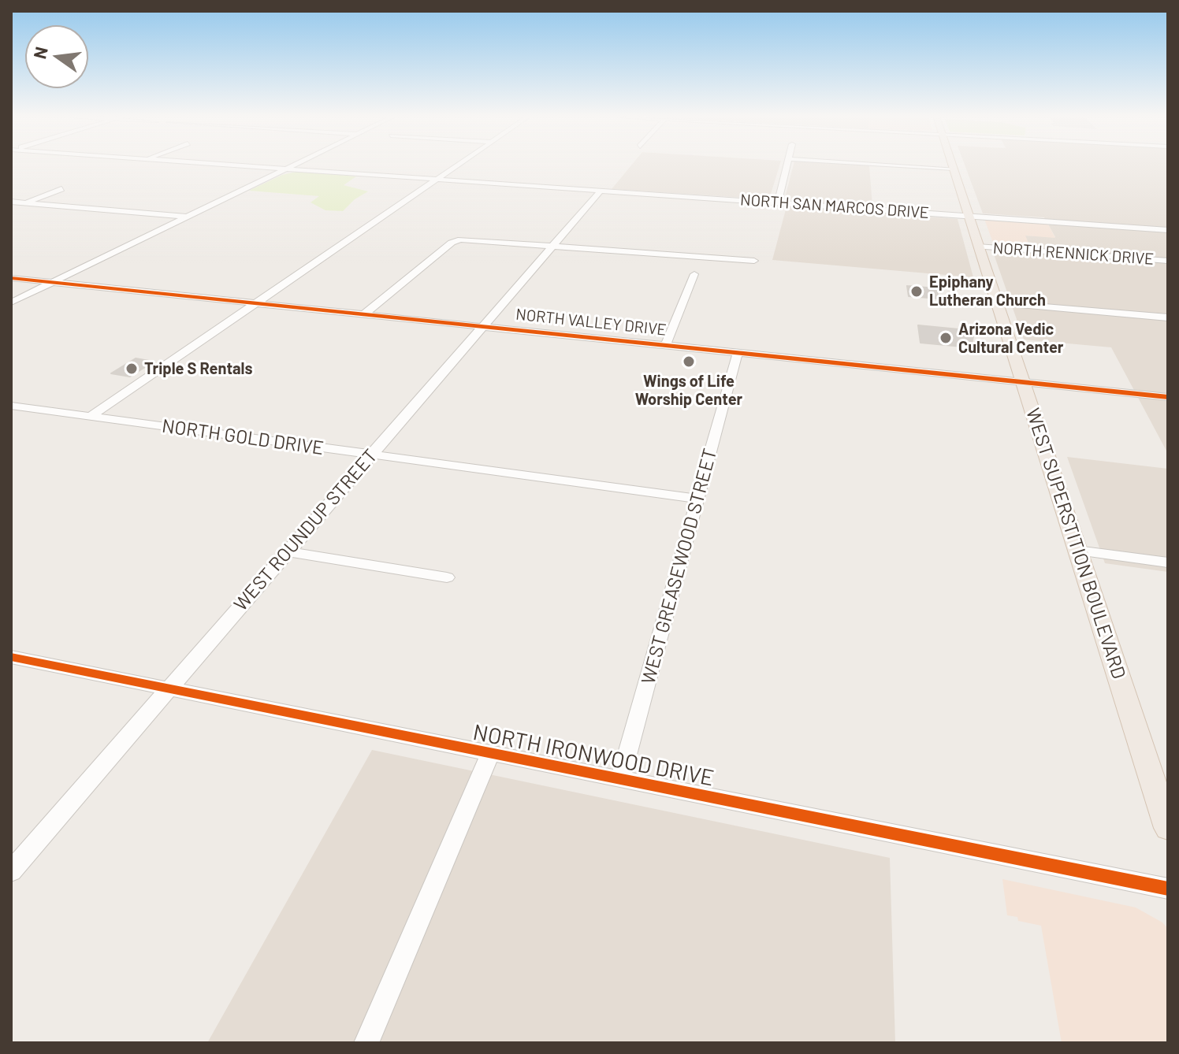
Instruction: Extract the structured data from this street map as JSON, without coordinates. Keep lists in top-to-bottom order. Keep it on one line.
{"streets":{"main road":["WEST SUPERSTITION BOULEVARD"],"street":["NORTH SAN MARCOS DRIVE","NORTH RENNICK DRIVE","NORTH VALLEY DRIVE","NORTH GOLD DRIVE","WEST ROUNDUP STREET","WEST GREASEWOOD STREET","NORTH IRONWOOD DRIVE"]},"crossings":[["NORTH SAN MARCOS DRIVE","WEST ROUNDUP STREET"],["NORTH SAN MARCOS DRIVE","WEST SUPERSTITION BOULEVARD"],["NORTH RENNICK DRIVE","WEST SUPERSTITION BOULEVARD"],["NORTH VALLEY DRIVE","WEST ROUNDUP STREET"],["NORTH VALLEY DRIVE","WEST SUPERSTITION BOULEVARD"],["NORTH VALLEY DRIVE","WEST GREASEWOOD STREET"],["NORTH GOLD DRIVE","WEST ROUNDUP STREET"],["NORTH GOLD DRIVE","WEST GREASEWOOD STREET"],["WEST ROUNDUP STREET","NORTH IRONWOOD DRIVE"],["WEST GREASEWOOD STREET","NORTH IRONWOOD DRIVE"]],"places":["Epiphany Lutheran Church","Arizona Vedic Cultural Center","Wings of Life Worship Center","Triple S Rentals"],"north":"left"}
